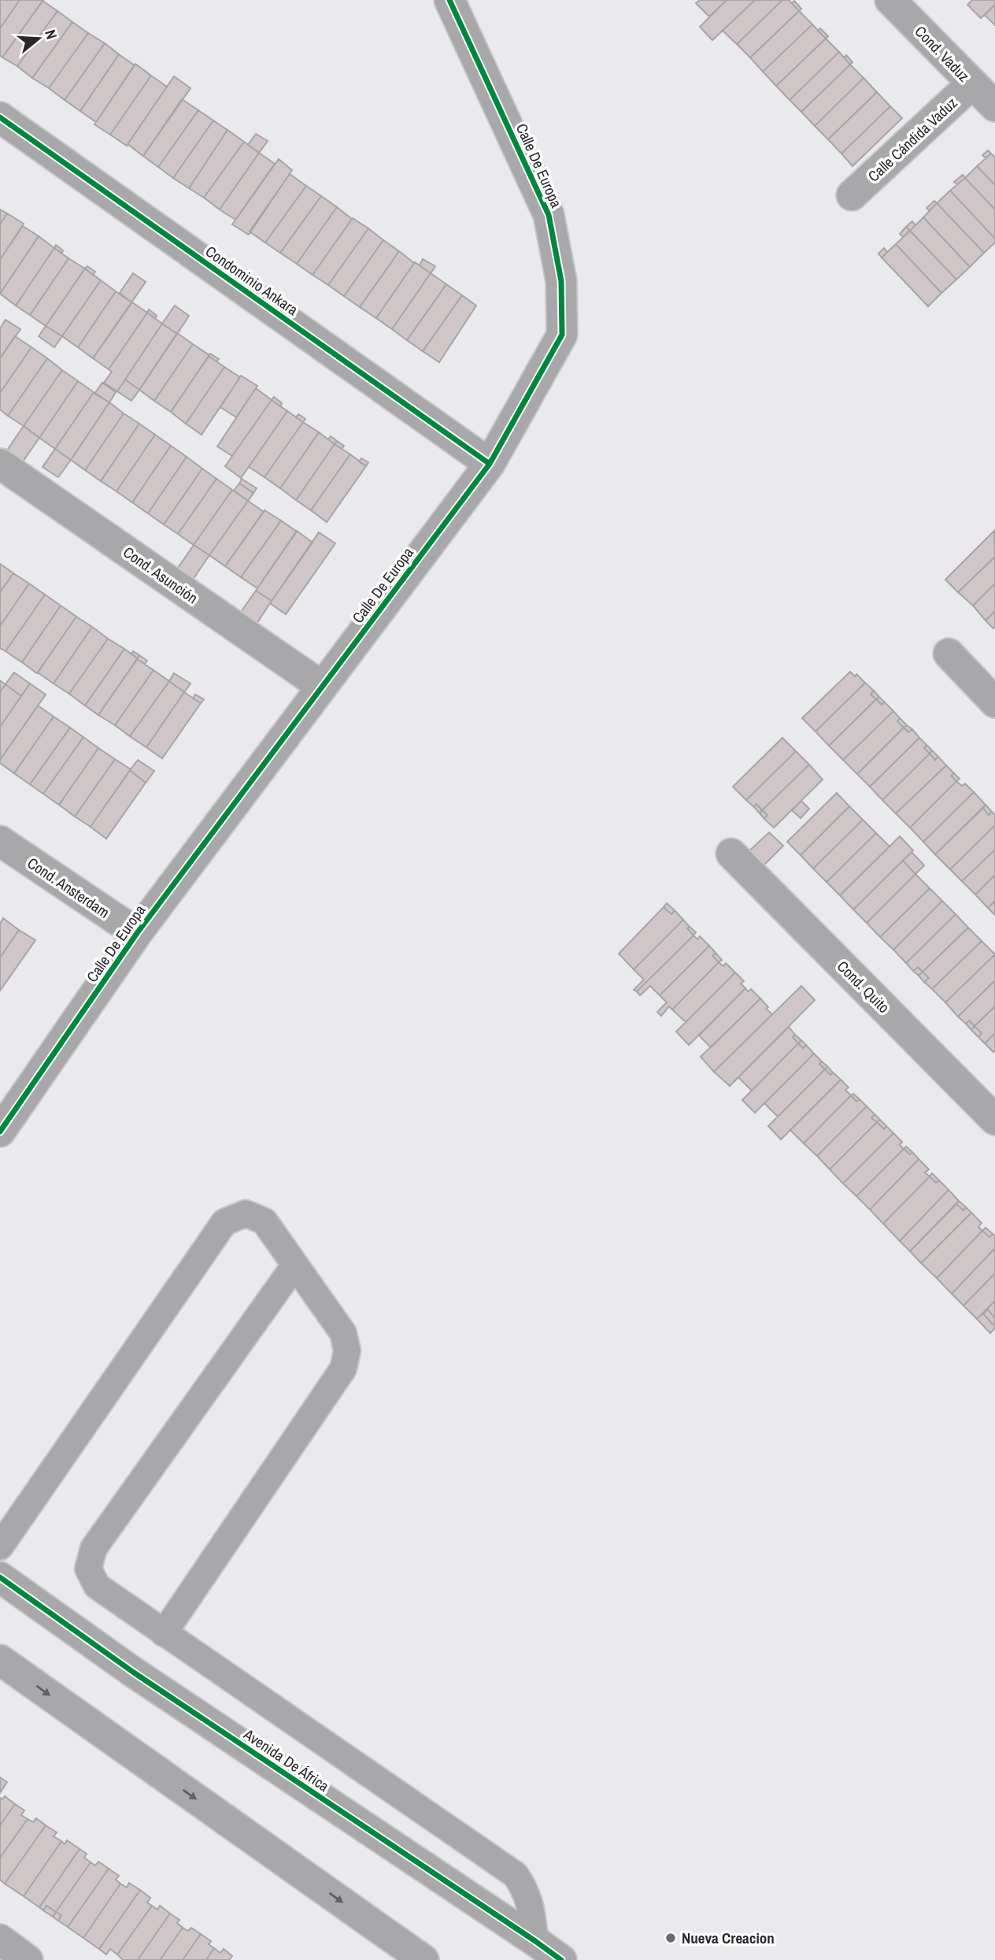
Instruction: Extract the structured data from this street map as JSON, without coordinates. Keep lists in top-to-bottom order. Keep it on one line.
{"streets":{"street":["Cond. Vaduz","Calle Cándida Vaduz","Calle De Europa","Condominio Ankara","Cond. Asunción","Cond. Ansterdam","Cond. Quito","Avenida De África"]},"crossings":[["Cond. Vaduz","Calle Cándida Vaduz"],["Calle De Europa","Condominio Ankara"],["Calle De Europa","Cond. Asunción"],["Calle De Europa","Cond. Ansterdam"]],"places":["Nueva Creacion"],"north":"right"}
